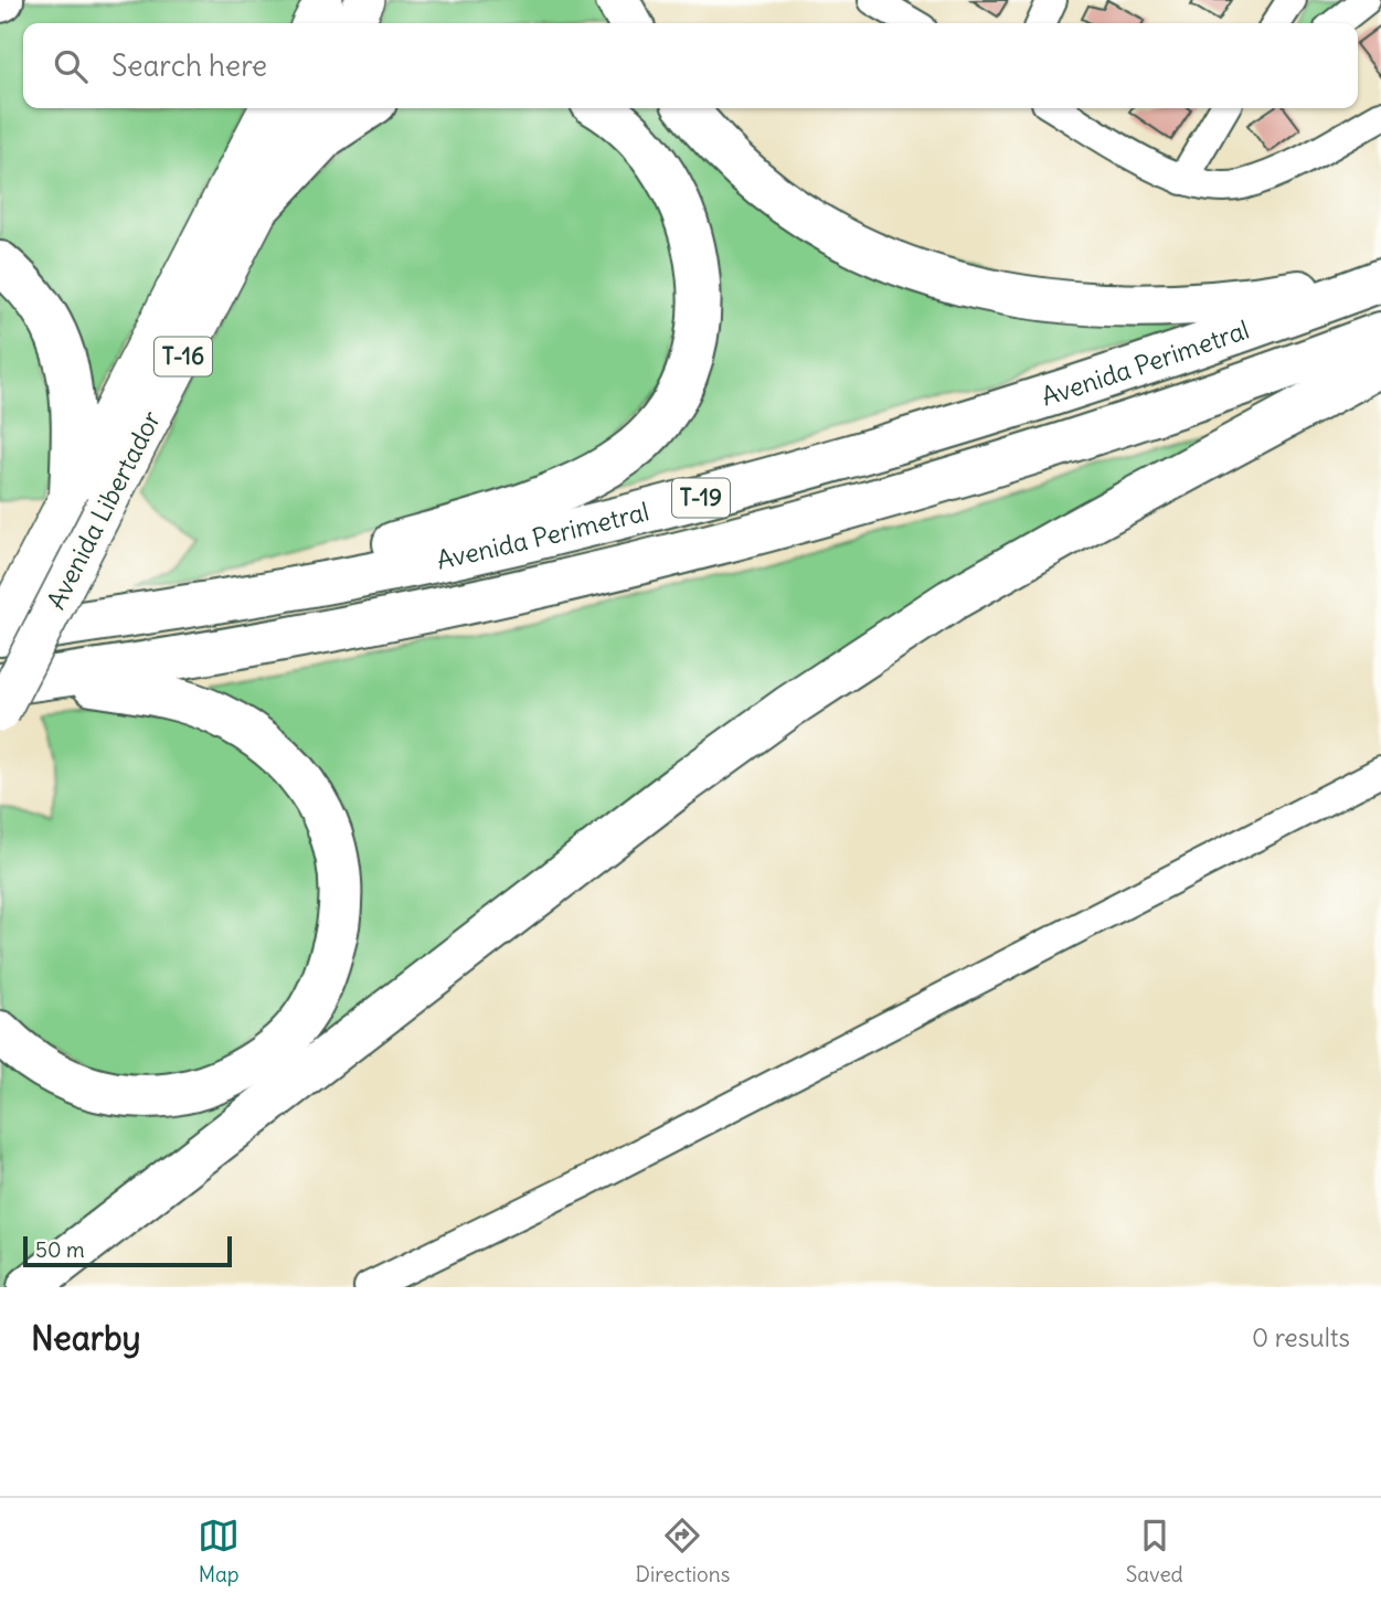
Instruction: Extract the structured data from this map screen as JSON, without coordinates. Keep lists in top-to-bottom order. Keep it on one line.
{"streets":{"highway":["Avenida Perimetral","T-19"],"main road":["T-16","Avenida Libertador"]},"crossings":[["Avenida Perimetral","Avenida Libertador"]],"scale_bar":"50 m","page":{"search":"Search here","scale":"50 m","heading":["Nearby","0 results"],"nav":["Map","Directions","Saved"]}}
